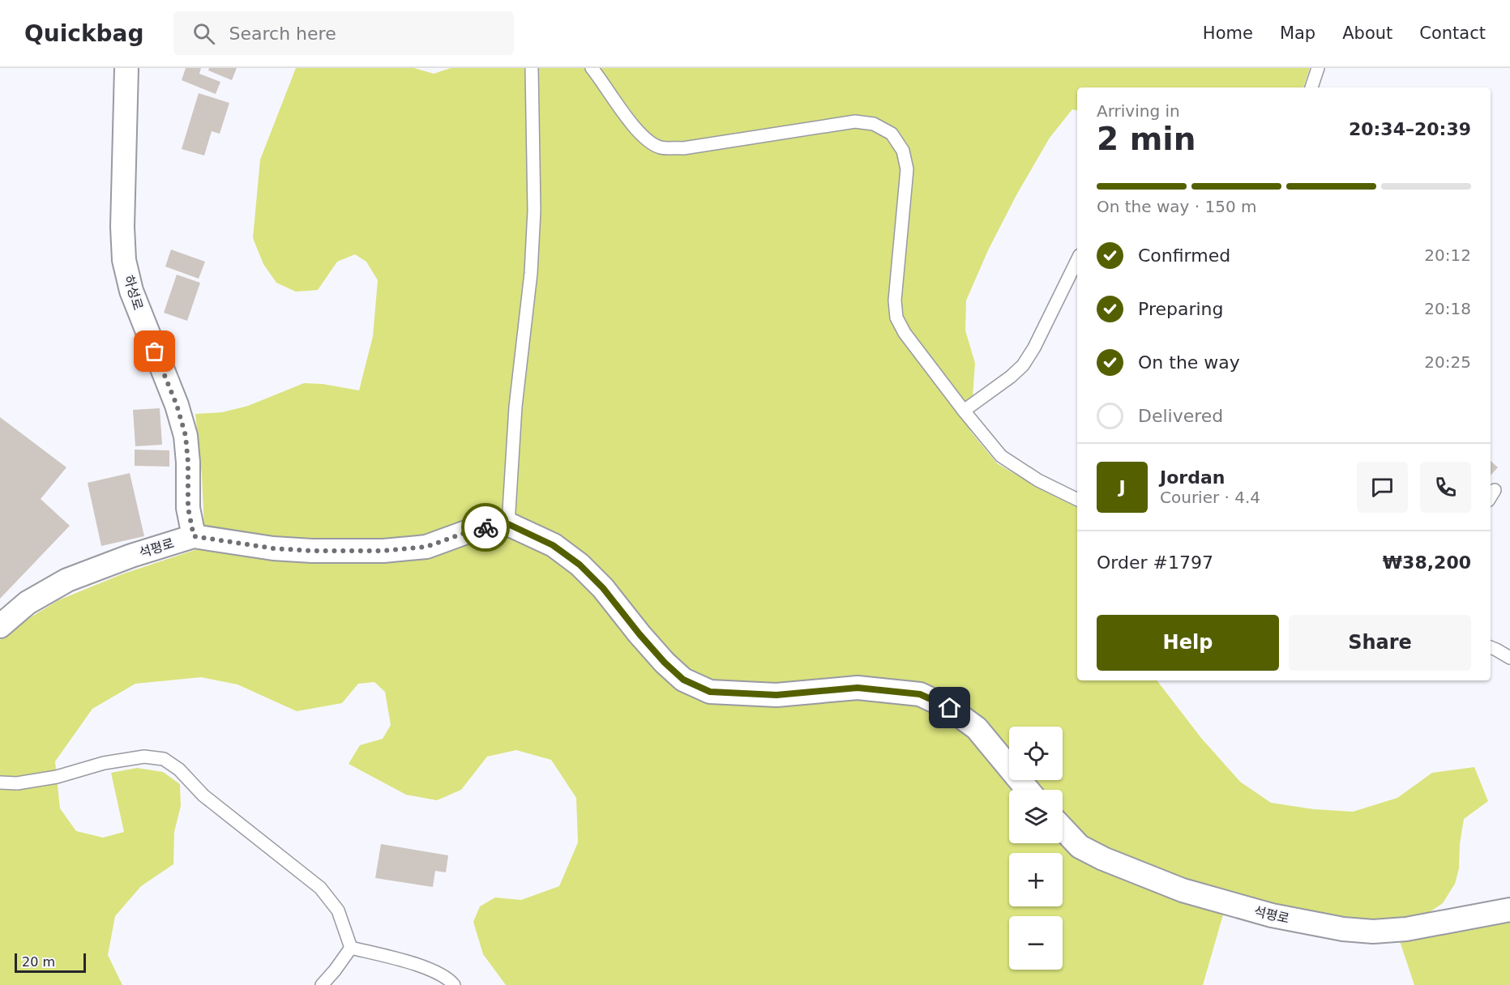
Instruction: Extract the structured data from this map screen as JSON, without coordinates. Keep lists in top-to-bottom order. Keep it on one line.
{"streets":{"street":["하성로","석평로"]},"crossings":[["하성로","석평로"]],"scale_bar":"20 m","page":{"header":"Quickbag","search":"Search here","nav":["Home","Map","About","Contact"],"heading":["2 min","Arriving in","20:34–20:39"],"panel":["Jordan","Courier · 4.4","Order #1797","₩38,200"],"bar":"On the way · 150 m","list":[["Confirmed","20:12"],["Preparing","20:18"],["On the way","20:25"],"Delivered"],"round":"J","buttons":["Help","Share"],"map_buttons":["+","−"],"scale":"20 m"}}
